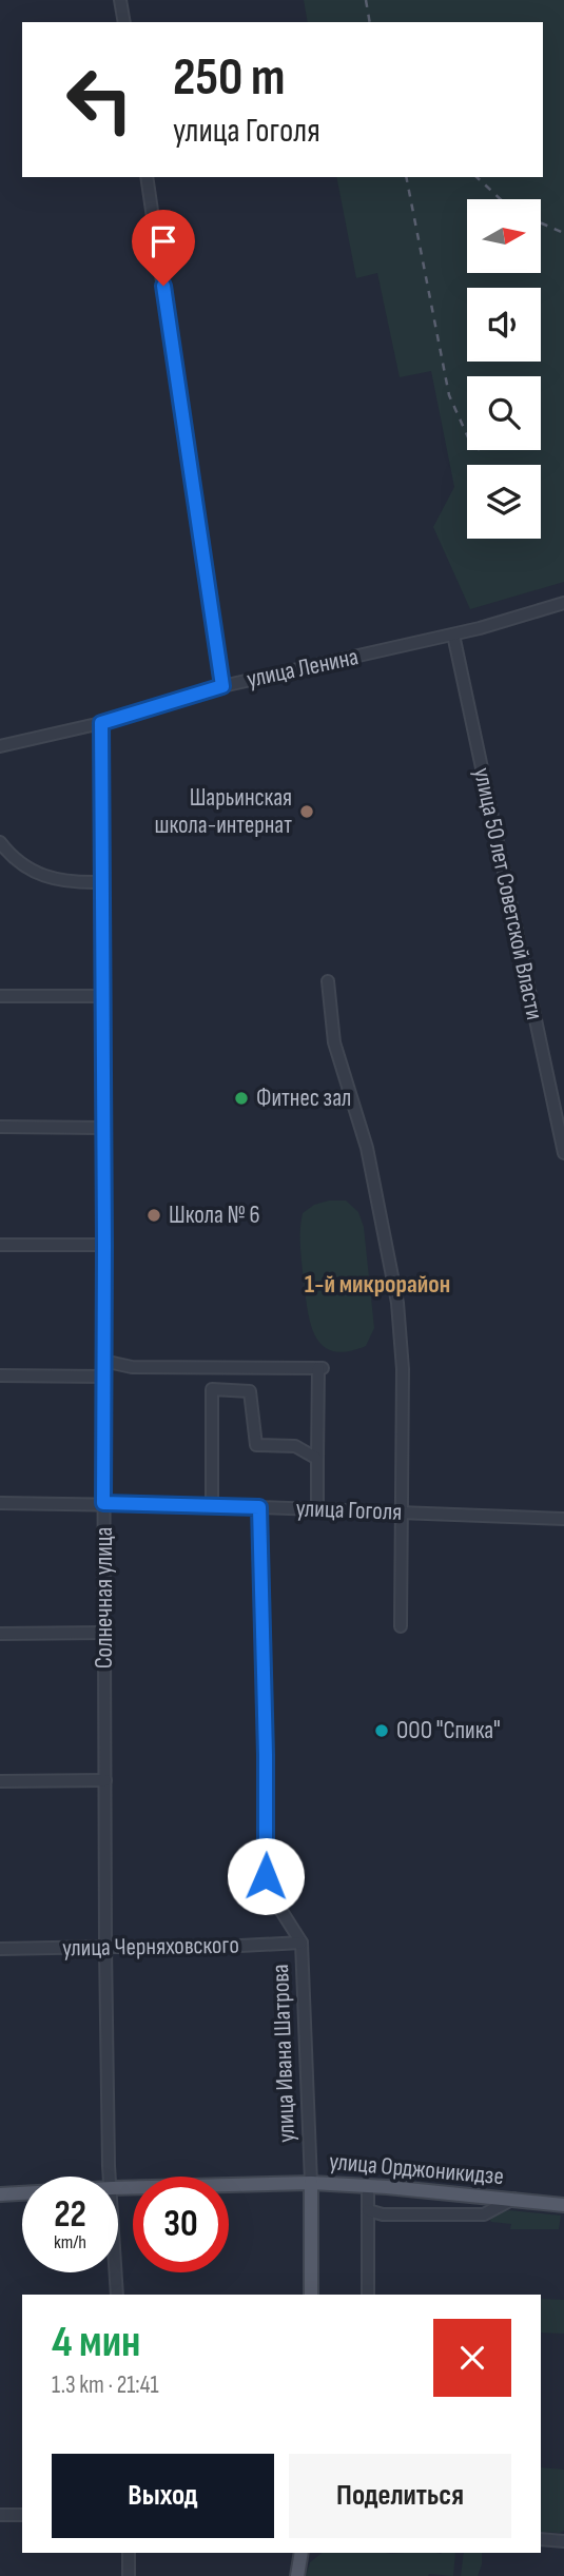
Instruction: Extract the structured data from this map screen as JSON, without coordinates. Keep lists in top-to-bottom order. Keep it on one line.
{"streets":{"main road":["улица Ивана Шатрова","улица Орджоникидзе"],"street":["улица Ленина","улица 50 лет Советской Власти","улица Гоголя","Солнечная улица","улица Черняховского"]},"crossings":[["улица Ленина","улица 50 лет Советской Власти"],["улица Ленина","Солнечная улица"],["улица Гоголя","Солнечная улица"],["улица Гоголя","улица Ивана Шатрова"],["Солнечная улица","улица Черняховского"],["улица Черняховского","улица Ивана Шатрова"],["улица Ивана Шатрова","улица Орджоникидзе"]],"districts":["1-й микрорайон"],"places":["Шарьинская школа-интернат","Фитнес зал","Школа № 6","ООО \"Спика\""],"north":"right","page":{"turn":["250 m","улица Гоголя"],"speed":"22 km/h","limit":"30","heading":["4 мин","1.3 km · 21:41"],"buttons":["Выход","Поделиться"]}}
